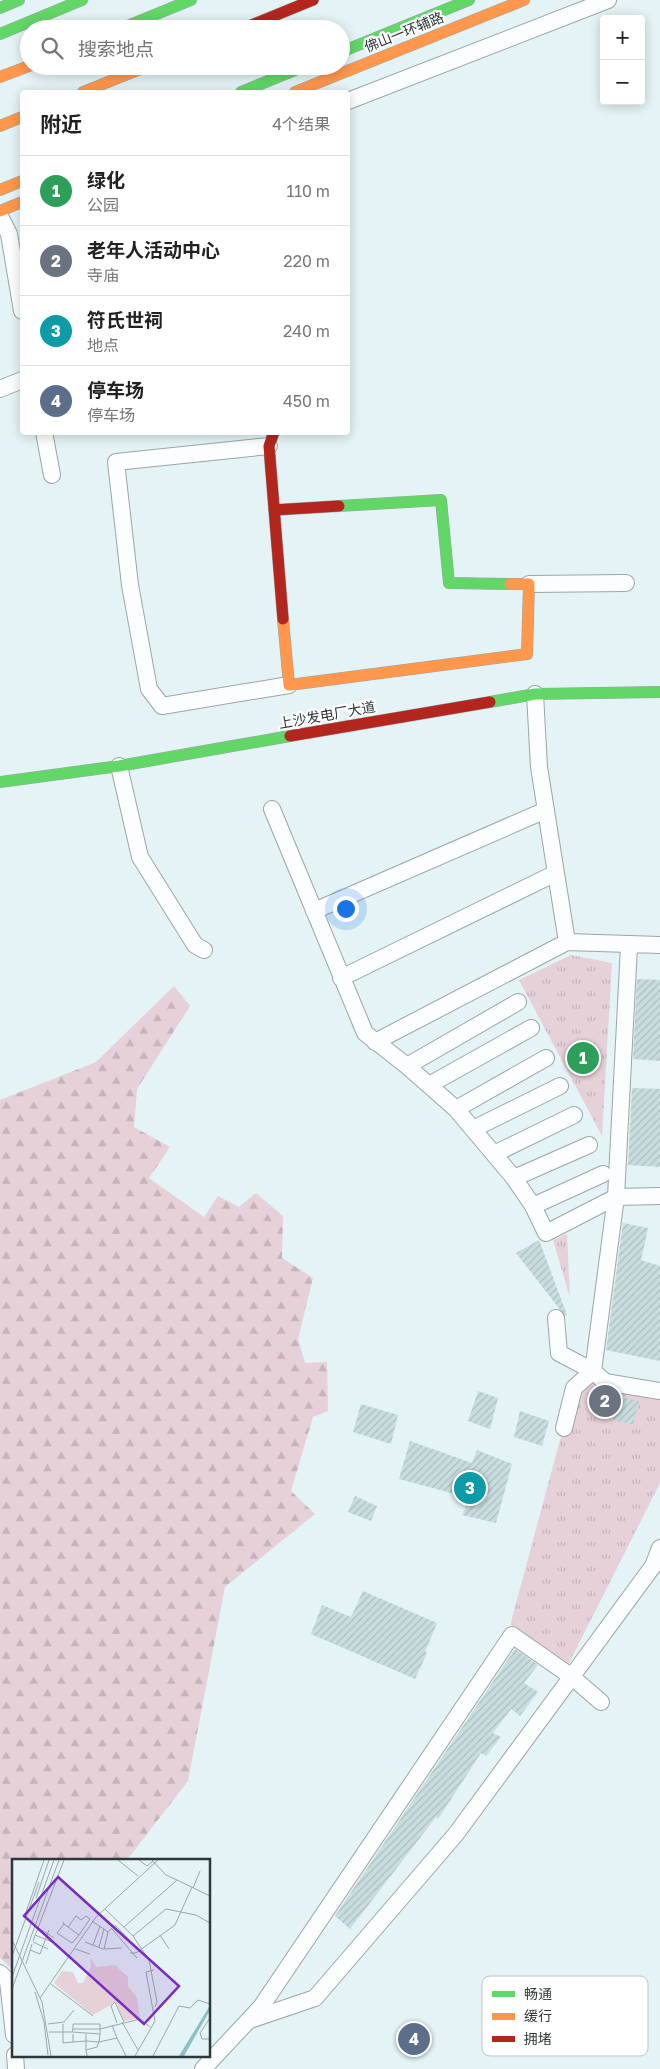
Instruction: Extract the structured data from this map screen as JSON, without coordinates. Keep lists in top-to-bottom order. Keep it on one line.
{"streets":{"main road":["佛山一环辅路","上沙发电厂大道"]},"legend":["畅通","缓行","拥堵"],"page":{"map_buttons":["+","−"],"search":"搜索地点","heading":["附近","4个结果"],"list":[{"mark":"1","name":"绿化","note":"公园","value":"110 m"},{"mark":"2","name":"老年人活动中心","note":"寺庙","value":"220 m"},{"mark":"3","name":"符氏世祠","note":"地点","value":"240 m"},{"mark":"4","name":"停车场","note":"停车场","value":"450 m"}],"pins":["1","2","3","4"]}}
